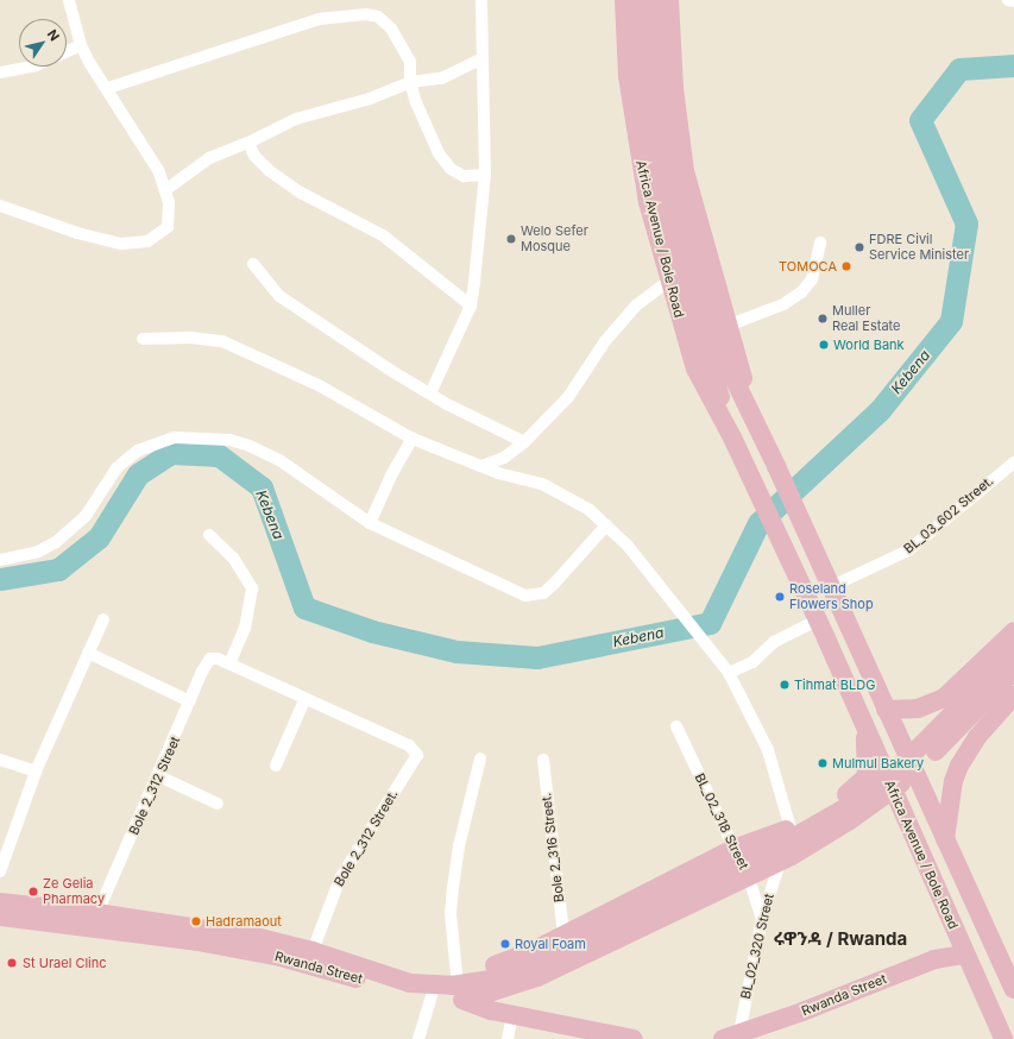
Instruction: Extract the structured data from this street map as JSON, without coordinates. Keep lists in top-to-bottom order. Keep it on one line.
{"streets":{"main road":["Africa Avenue / Bole Road","Rwanda Street"],"street":["BL_03_602 Street.","Bole 2_312 Street","BL_02_318 Street","Bole 2_312 Street.","Bole 2_316 Street.","BL_02_320 Street"]},"crossings":[["Africa Avenue / Bole Road","BL_03_602 Street."],["Africa Avenue / Bole Road","Rwanda Street"],["Bole 2_312 Street","Rwanda Street"],["BL_02_318 Street","BL_02_320 Street"],["BL_02_318 Street","Rwanda Street"],["Bole 2_312 Street.","Rwanda Street"],["Bole 2_316 Street.","Rwanda Street"],["BL_02_320 Street","Rwanda Street"]],"districts":["ሩዋንዳ / Rwanda"],"water":["Kebena"],"places":["Welo Sefer Mosque","FDRE Civil Service Minister","TOMOCA","Muller Real Estate","World Bank","Roseland Flowers Shop","Tihmat BLDG","Mulmul Bakery","Ze Gelia Pharmacy","Hadramaout","Royal Foam","St Urael Clinc"],"north":"top right"}
